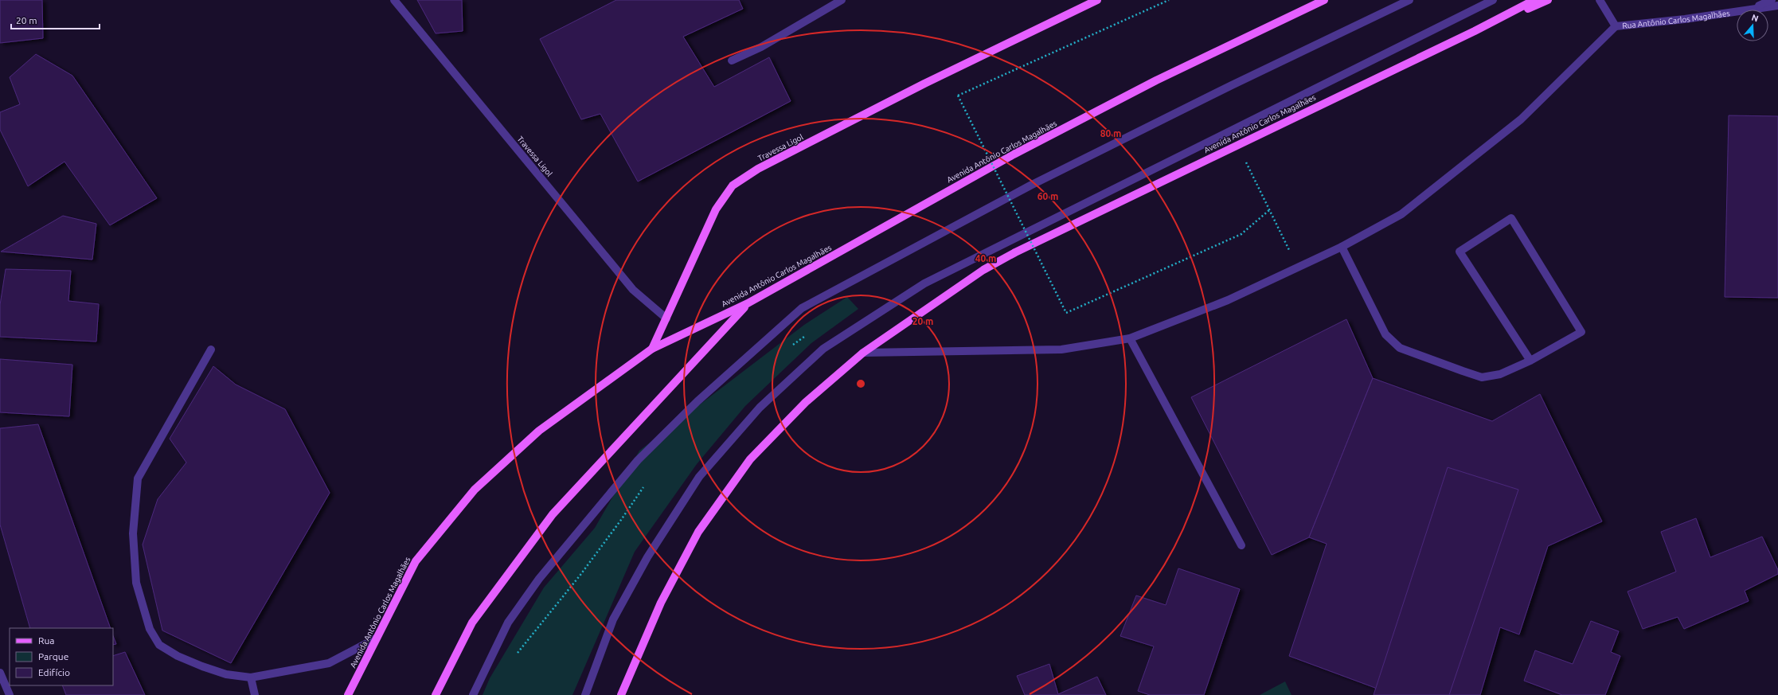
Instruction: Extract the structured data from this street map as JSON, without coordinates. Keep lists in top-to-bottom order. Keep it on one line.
{"streets":{"main road":["Avenida Antônio Carlos Magalhães","Travessa Ligol"],"street":["Rua Antônio Carlos Magalhães"]},"crossings":[["Avenida Antônio Carlos Magalhães","Travessa Ligol"]],"legend":["Rua","Parque","Edifício"],"scale_bar":"20 m","north":"top","rings":["80 m","60 m","40 m","20 m"]}
